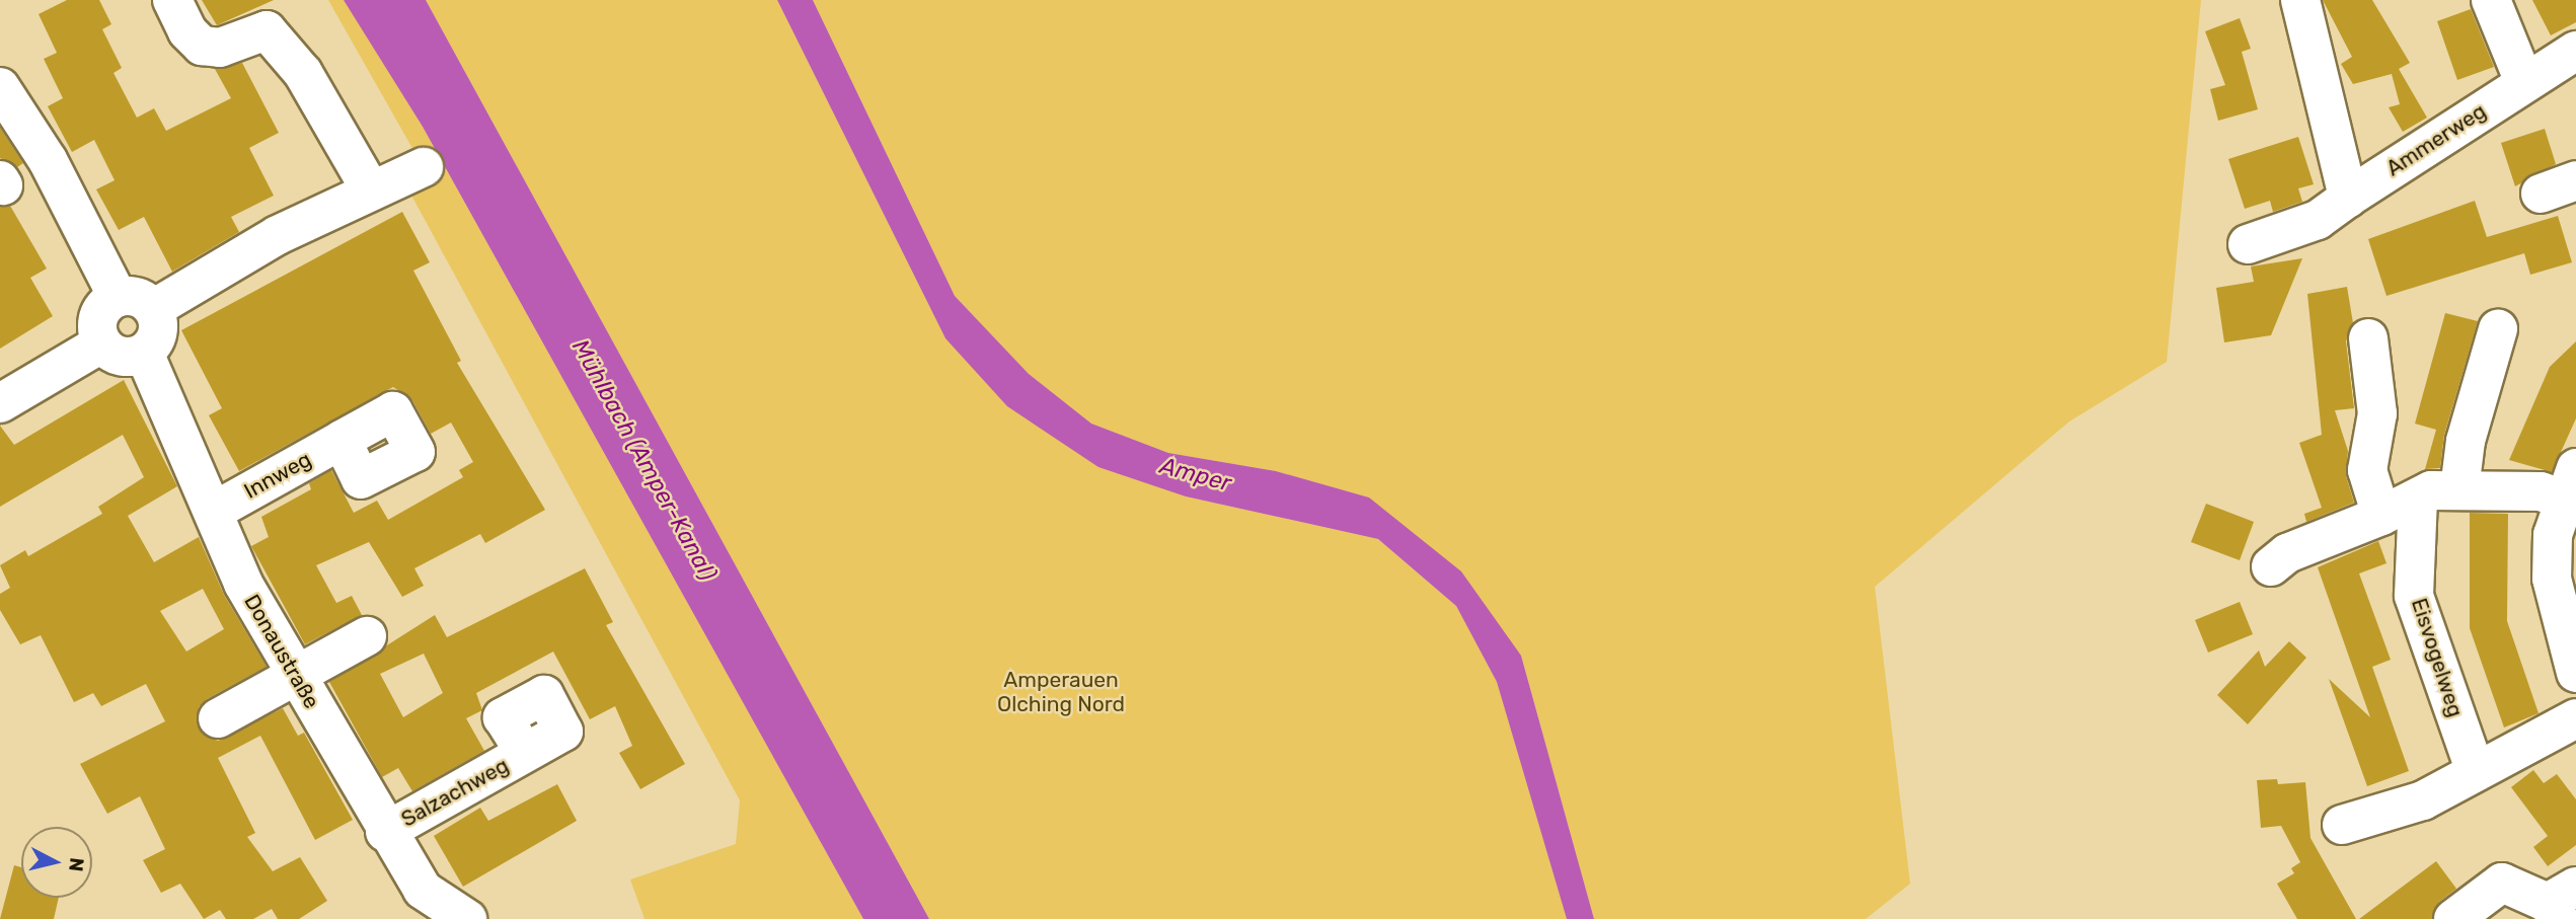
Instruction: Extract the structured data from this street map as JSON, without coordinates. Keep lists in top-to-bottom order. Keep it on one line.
{"streets":{"street":["Ammerweg","Innweg","Donaustraße","Eisvogelweg","Salzachweg"]},"crossings":[["Innweg","Donaustraße"],["Donaustraße","Salzachweg"]],"water":["Mühlbach (Amper-Kanal)","Amper"],"parks":["Amperauen Olching Nord"],"north":"right"}
